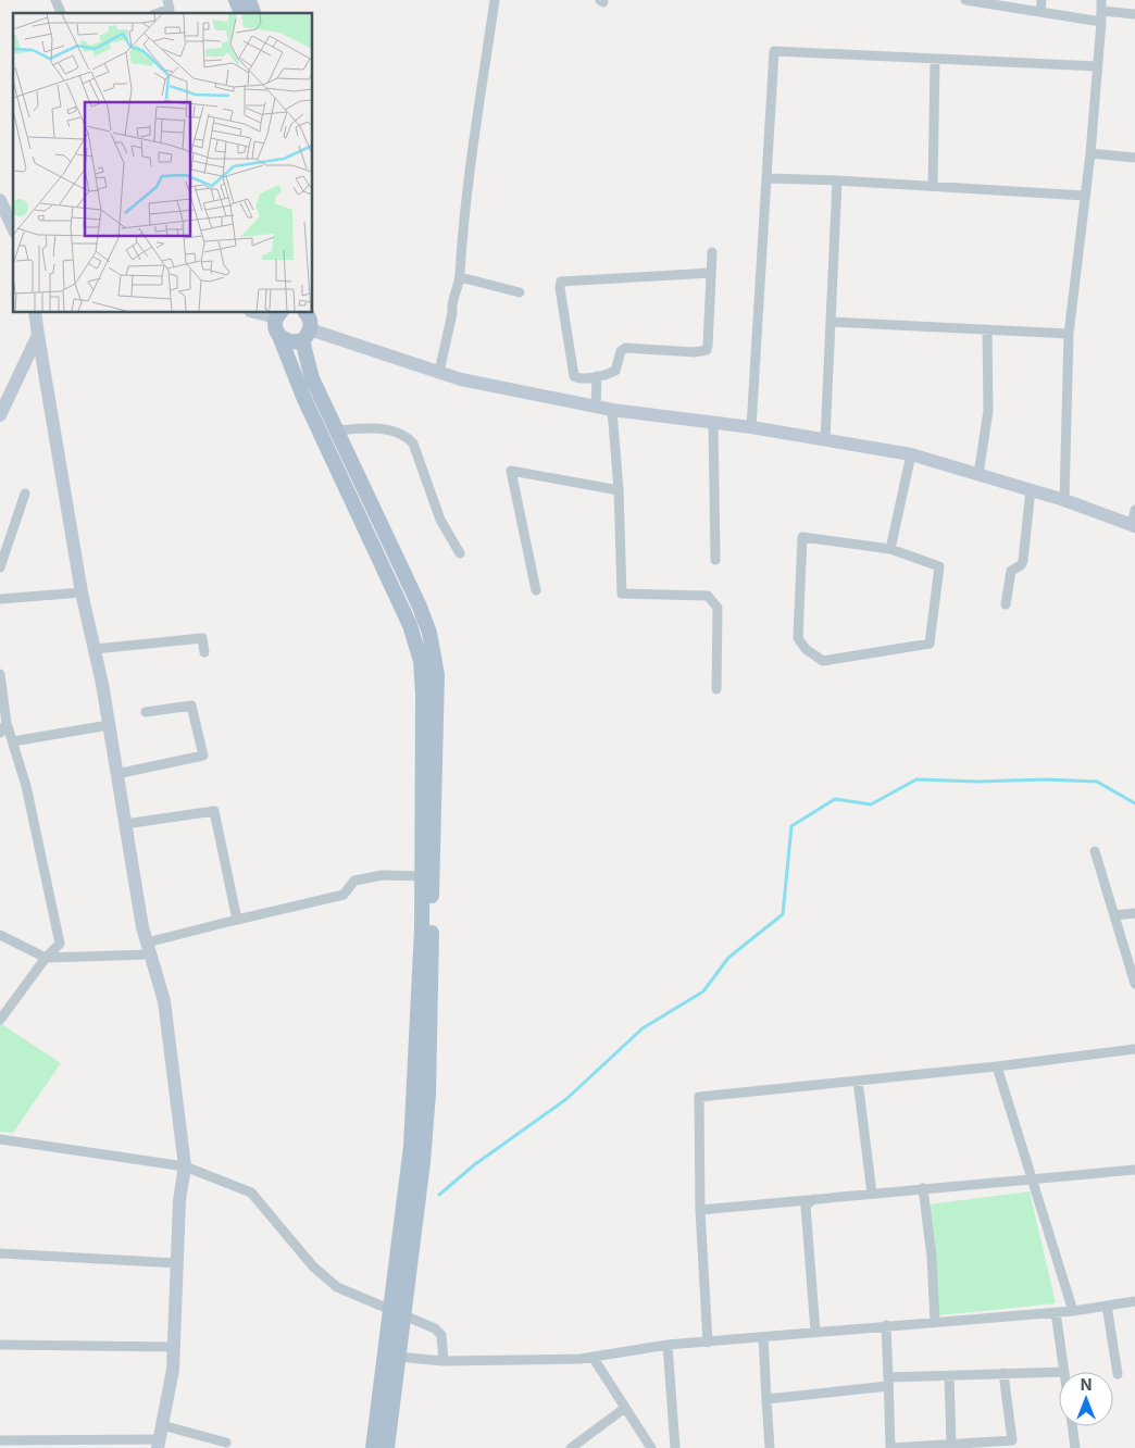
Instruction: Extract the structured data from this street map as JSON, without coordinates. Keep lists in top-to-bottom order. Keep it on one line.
{"north":"top"}
